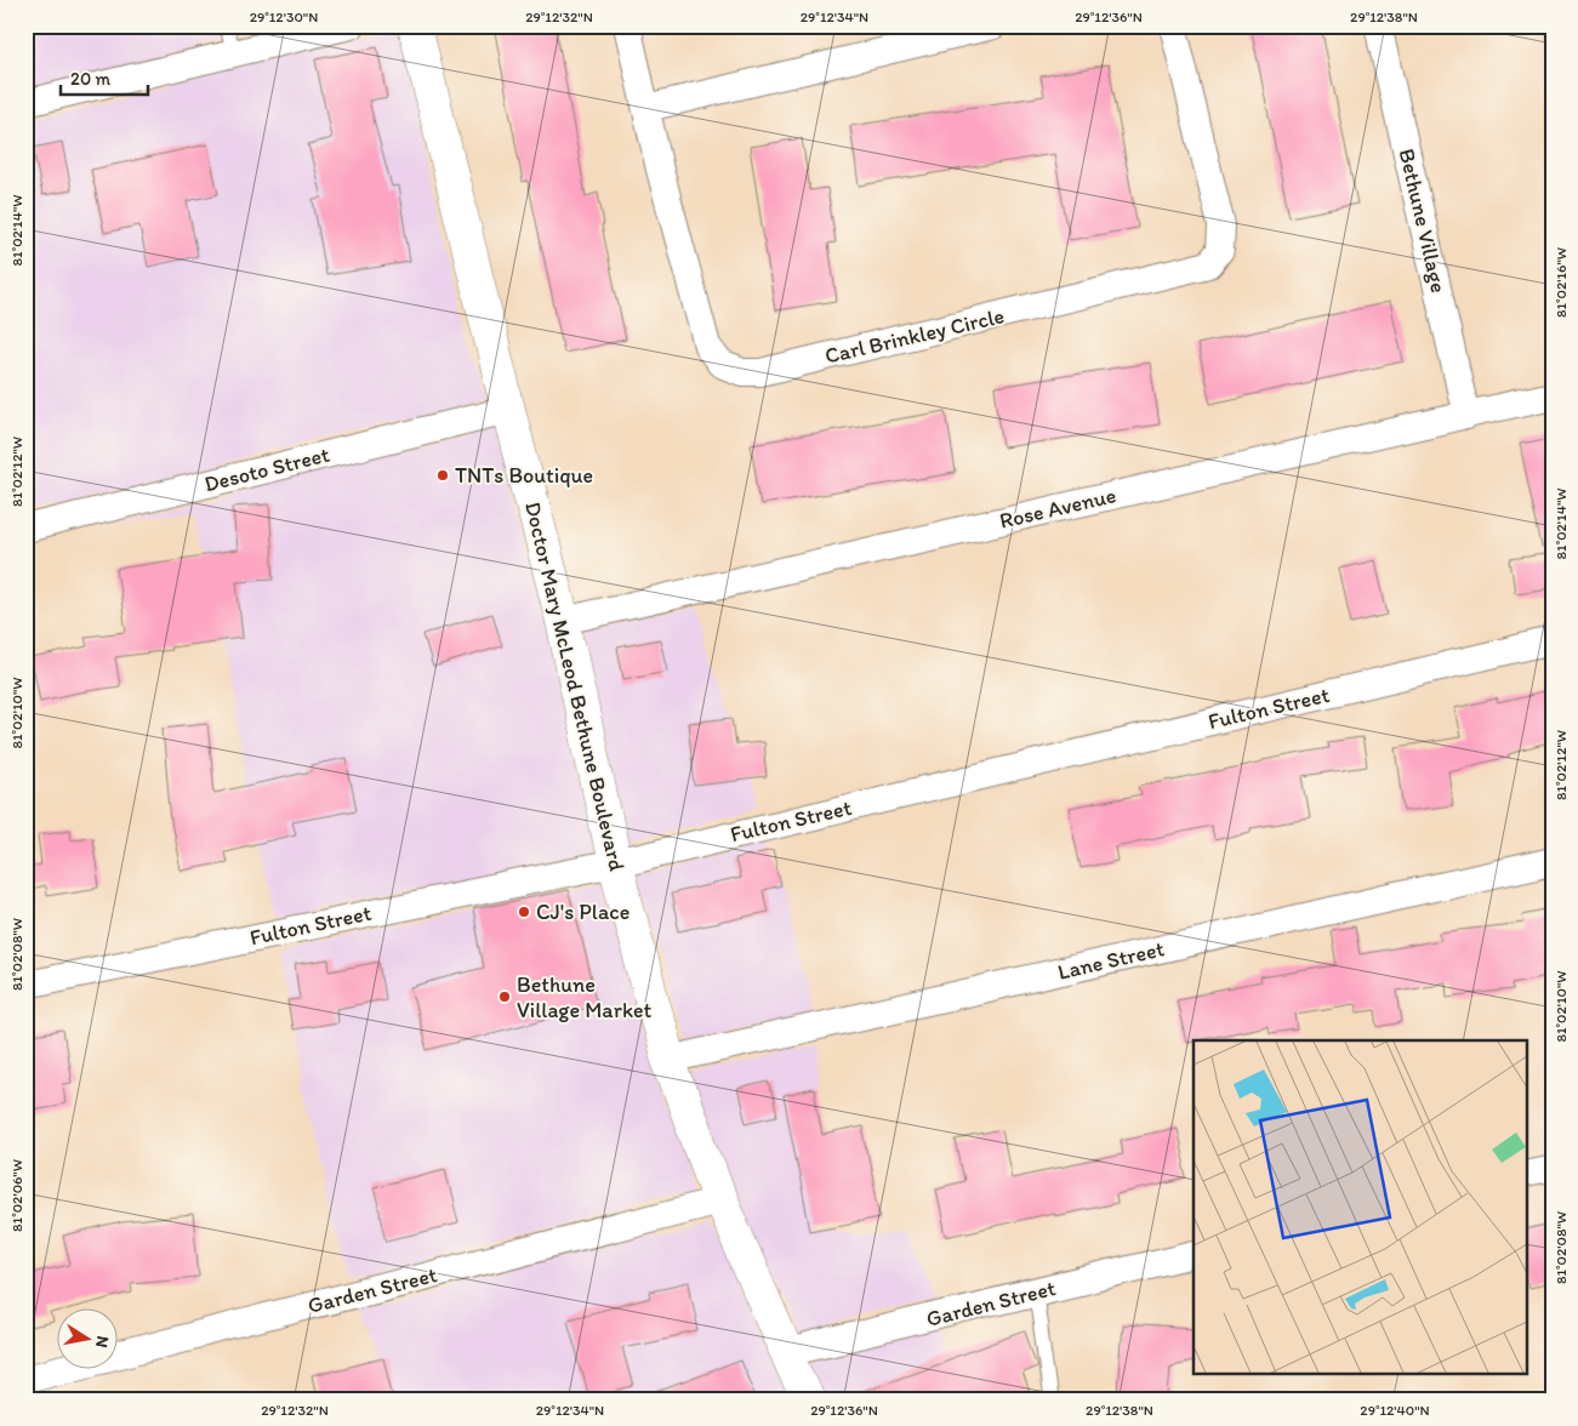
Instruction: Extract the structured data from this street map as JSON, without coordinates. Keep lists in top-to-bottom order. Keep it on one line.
{"streets":{"street":["Bethune Village","Carl Brinkley Circle","Desoto Street","Rose Avenue","Doctor Mary McLeod Bethune Boulevard","Fulton Street","Lane Street","Garden Street"]},"crossings":[["Bethune Village","Rose Avenue"],["Desoto Street","Doctor Mary McLeod Bethune Boulevard"],["Rose Avenue","Doctor Mary McLeod Bethune Boulevard"],["Doctor Mary McLeod Bethune Boulevard","Fulton Street"],["Doctor Mary McLeod Bethune Boulevard","Lane Street"],["Doctor Mary McLeod Bethune Boulevard","Garden Street"]],"places":["TNTs Boutique","CJ's Place","Bethune Village Market"],"scale_bar":"20 m","north":"right","coordinates":["29°12'30\"N","29°12'32\"N","29°12'34\"N","29°12'36\"N","29°12'38\"N","81°02'14\"W","81°02'16\"W","81°02'12\"W","81°02'10\"W","81°02'08\"W","81°02'06\"W","29°12'40\"N"]}
